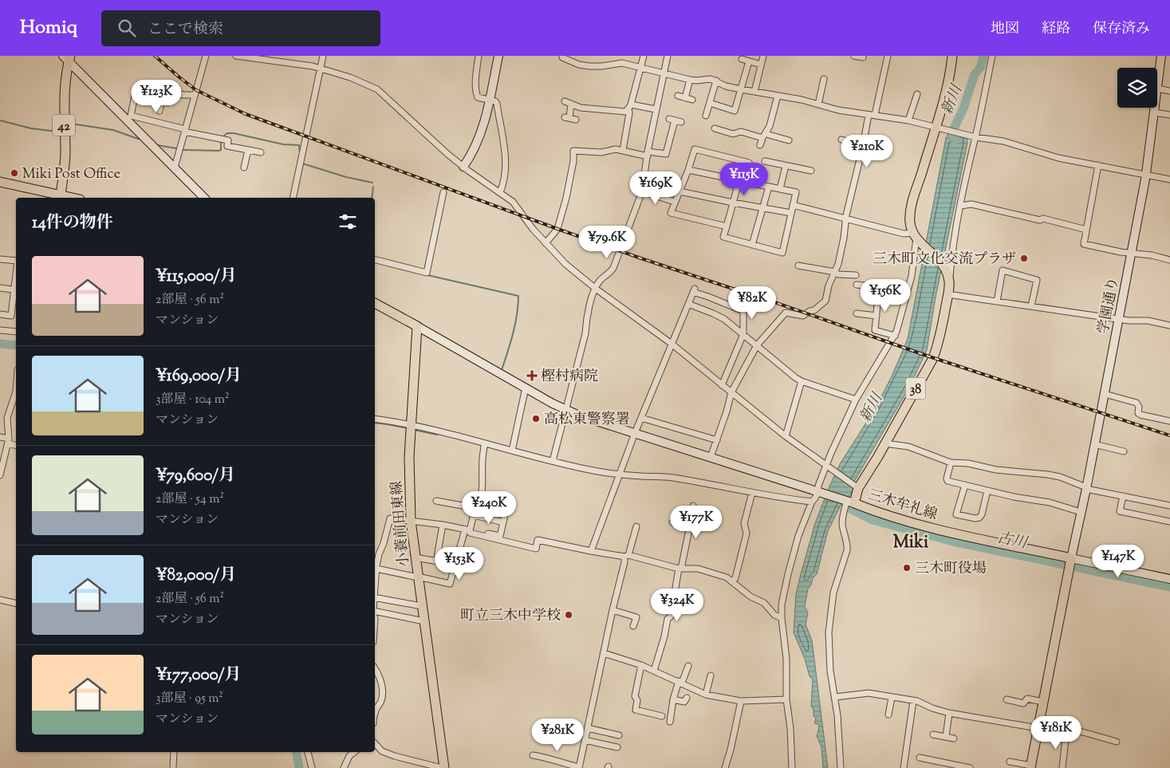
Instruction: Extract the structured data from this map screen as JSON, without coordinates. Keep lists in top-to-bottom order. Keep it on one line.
{"streets":{"main road":["42","38","三木牟礼線","小蓑前田東線"],"street":["学園通り"]},"crossings":[["学園通り","三木牟礼線"]],"districts":["Miki"],"water":["新川","古川"],"places":{"other":["Miki Post Office","三木町文化交流プラザ","高松東警察署","三木町役場","町立三木中学校"],"health":["樫村病院"]},"page":{"header":"Homiq","search":"ここで検索","nav":["地図","経路","保存済み"],"price":["¥123K","¥210K","¥115K","¥169K","¥79.6K","¥156K","¥82K","¥240K","¥177K","¥147K","¥153K","¥324K","¥181K","¥281K"],"heading":"14件の物件","list":[{"name":"¥115,000/月","note":"2部屋 · 56 m² · マンション"},{"name":"¥169,000/月","note":"3部屋 · 104 m² · マンション"},{"name":"¥79,600/月","note":"2部屋 · 54 m² · マンション"},{"name":"¥82,000/月","note":"2部屋 · 56 m² · マンション"},{"name":"¥177,000/月","note":"3部屋 · 95 m² · マンション"}]}}
